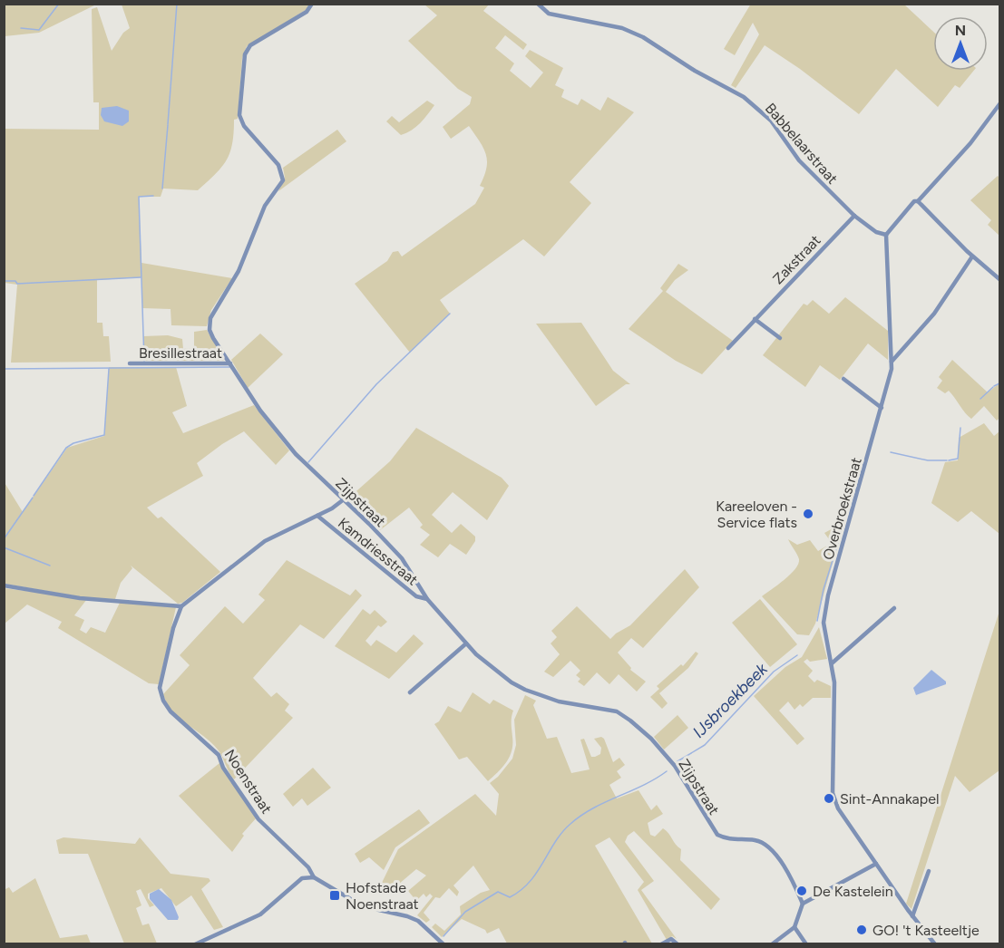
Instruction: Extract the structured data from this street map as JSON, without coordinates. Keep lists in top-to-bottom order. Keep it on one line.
{"streets":{"street":["Babbelaarstraat","Zakstraat","Bresillestraat","Zijpstraat","Overbroekstraat","Kamdriesstraat","Noenstraat"]},"crossings":[["Babbelaarstraat","Zakstraat"],["Babbelaarstraat","Overbroekstraat"],["Bresillestraat","Zijpstraat"],["Zijpstraat","Kamdriesstraat"]],"water":["IJsbroekbeek"],"places":{"other":["Kareeloven - Service flats","Sint-Annakapel","De Kastelein","GO! 't Kasteeltje"],"transit":["Hofstade Noenstraat"]},"north":"top"}
